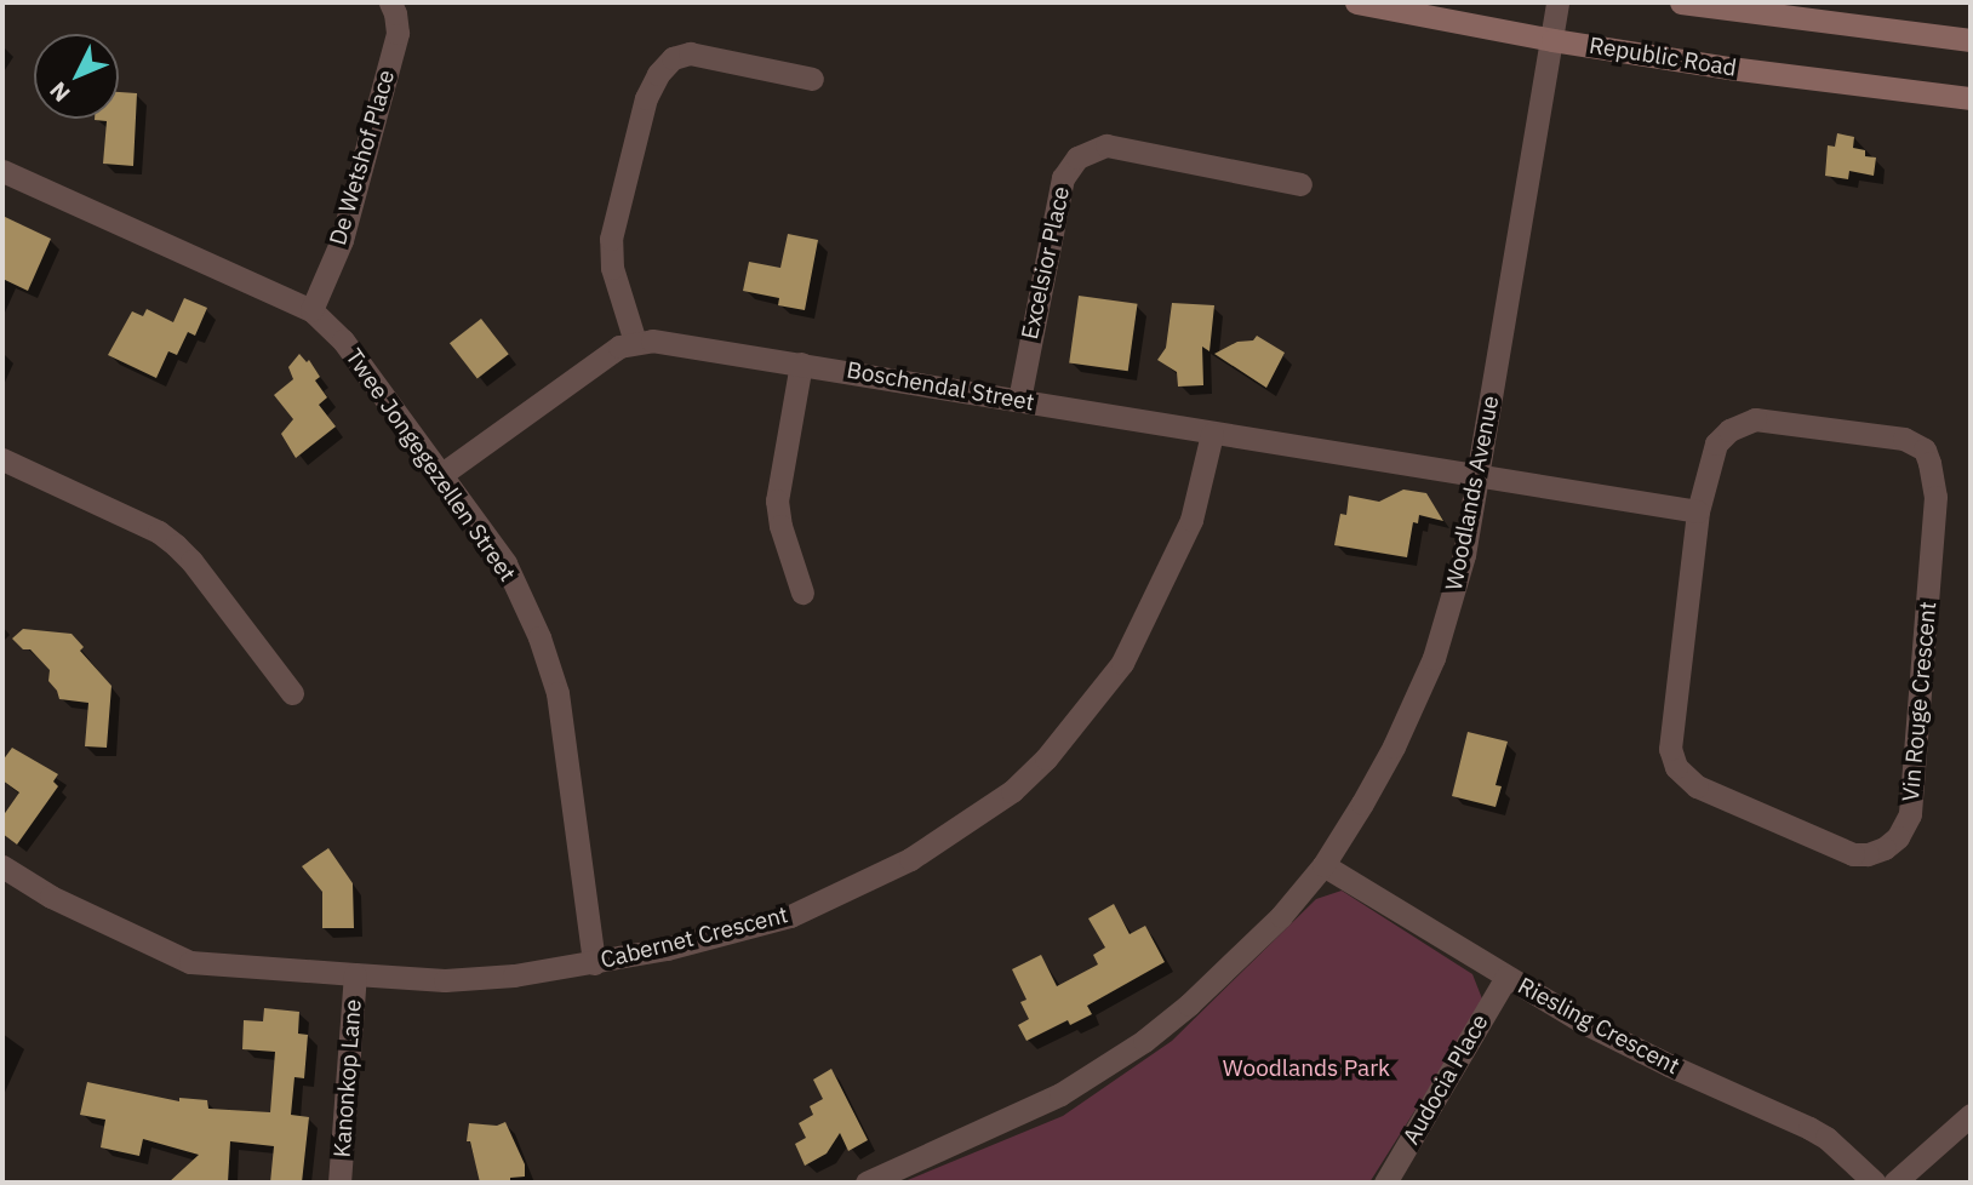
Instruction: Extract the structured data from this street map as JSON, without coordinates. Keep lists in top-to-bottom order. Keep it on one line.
{"streets":{"main road":["Republic Road"],"street":["De Wetshof Place","Excelsior Place","Boschendal Street","Twee Jongegezellen Street","Woodlands Avenue","Vin Rouge Crescent","Cabernet Crescent","Riesling Crescent","Kanonkop Lane","Audocia Place"]},"crossings":[["Republic Road","Woodlands Avenue"],["De Wetshof Place","Twee Jongegezellen Street"],["Excelsior Place","Boschendal Street"],["Boschendal Street","Twee Jongegezellen Street"],["Boschendal Street","Woodlands Avenue"],["Boschendal Street","Cabernet Crescent"],["Twee Jongegezellen Street","Cabernet Crescent"],["Woodlands Avenue","Riesling Crescent"],["Cabernet Crescent","Kanonkop Lane"],["Riesling Crescent","Audocia Place"]],"parks":["Woodlands Park"],"north":"bottom left"}
